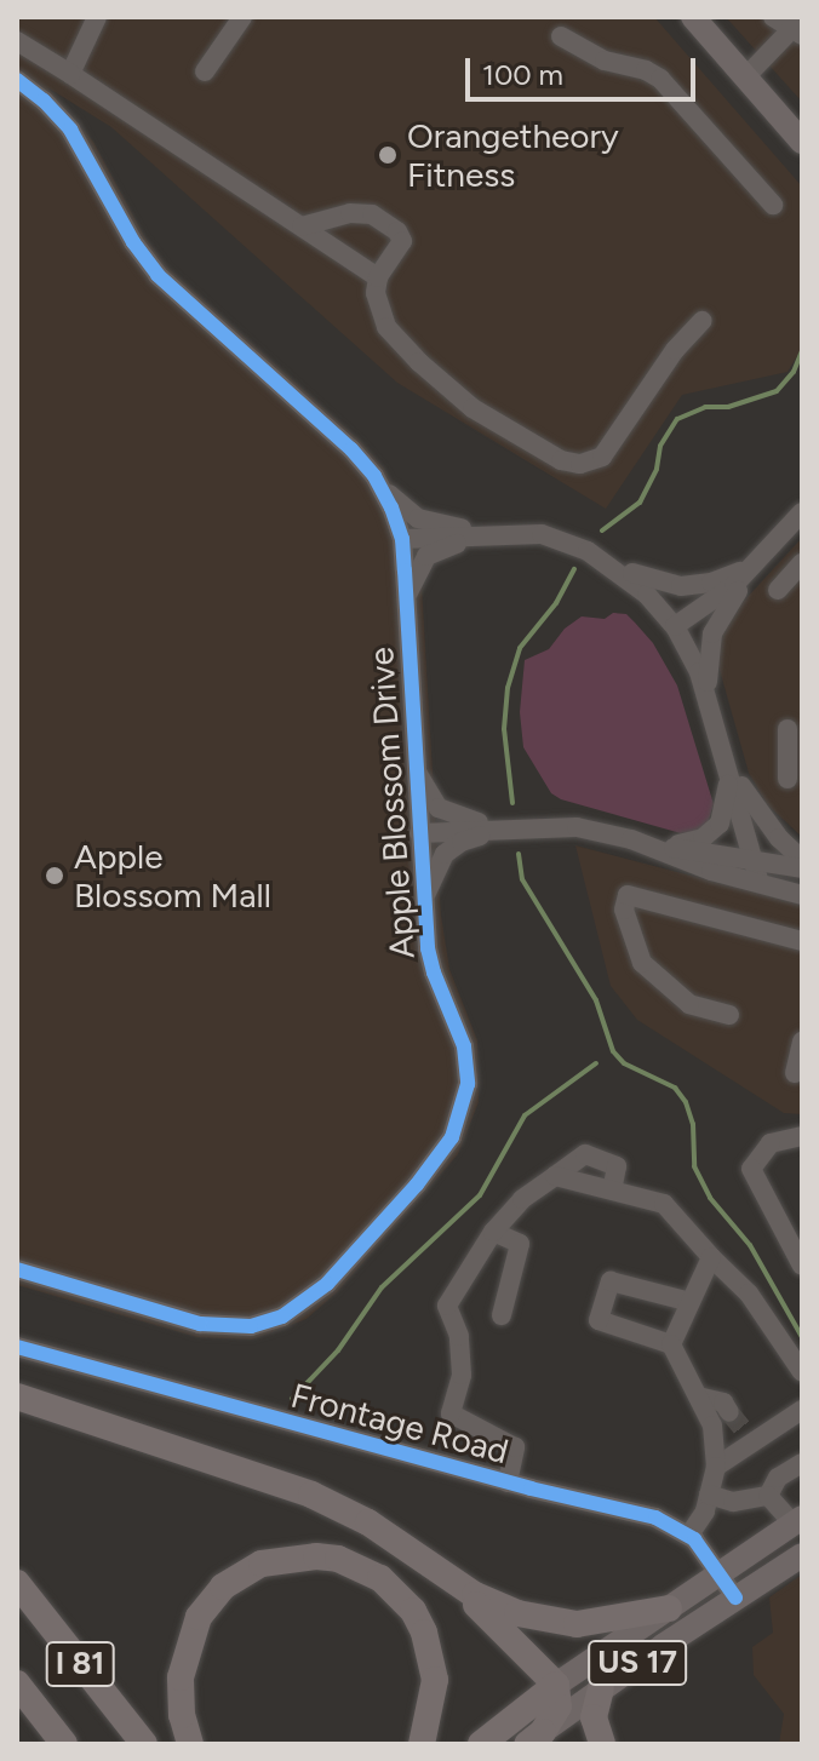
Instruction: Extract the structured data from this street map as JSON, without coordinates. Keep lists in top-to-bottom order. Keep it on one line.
{"streets":{"highway":["US 17","I 81"],"street":["Apple Blossom Drive","Frontage Road"]},"crossings":[["Frontage Road","US 17"]],"places":["Orangetheory Fitness","Apple Blossom Mall"],"scale_bar":"100 m"}
